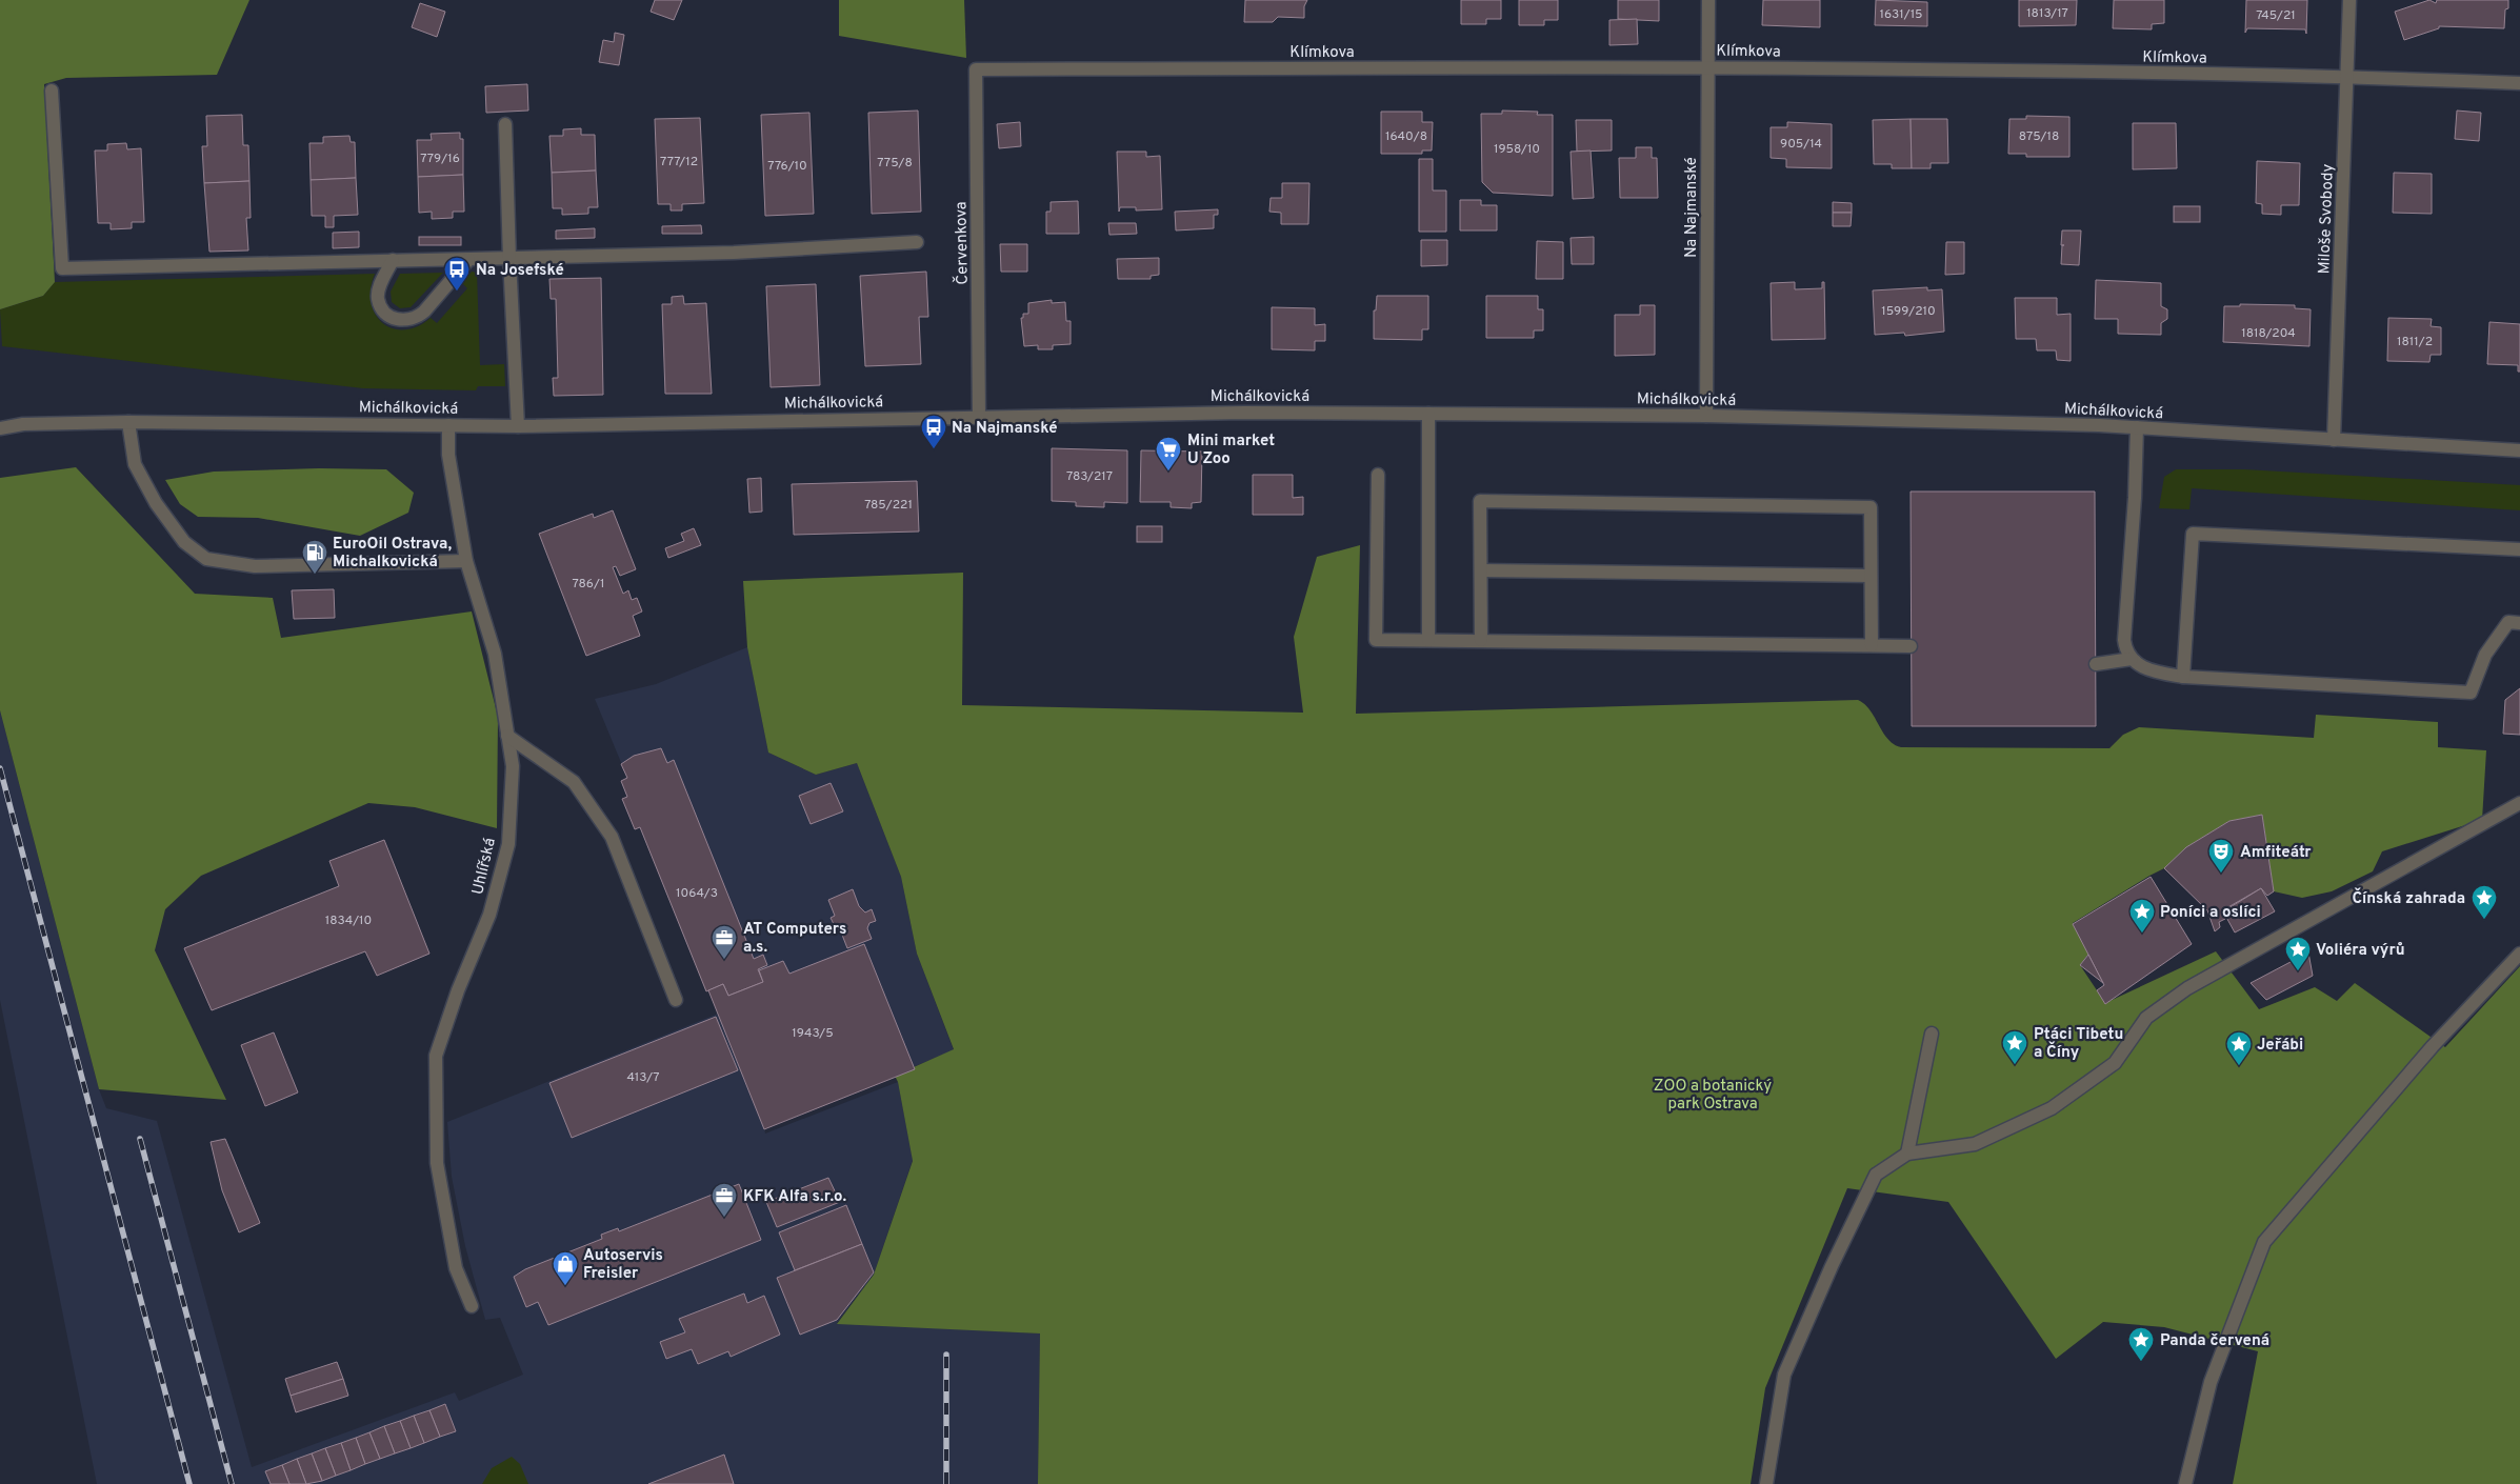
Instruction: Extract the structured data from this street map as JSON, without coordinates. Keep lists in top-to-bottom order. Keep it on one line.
{"streets":{"street":["Klímkova","Na Najmanské","Miloše Svobody","Červenkova","Michálkovická","Uhlířská"]},"crossings":[["Klímkova","Na Najmanské"],["Klímkova","Miloše Svobody"],["Klímkova","Červenkova"],["Na Najmanské","Michálkovická"],["Miloše Svobody","Michálkovická"],["Červenkova","Michálkovická"],["Michálkovická","Uhlířská"]],"parks":["ZOO a botanický park Ostrava"],"places":{"bus stop":["Na Josefské","Na Najmanské"],"supermarket":["Mini market U Zoo"],"fuel station":["EuroOil Ostrava, Michalkovická"],"theatre":["Amfiteátr"],"place":["Čínská zahrada","Poníci a oslíci","Voliéra výrů","Ptáci Tibetu a Číny","Jeřábi","Panda červená"],"office":["AT Computers a.s.","KFK Alfa s.r.o."],"shop":["Autoservis Freisler"]},"house_numbers":["1813/17","1631/15","745/21","1640/8","875/18","905/14","1958/10","779/16","777/12","775/8","776/10","1599/210","1818/204","1811/2","783/217","785/221","786/1","1064/3","1834/10","1943/5","413/7"]}
